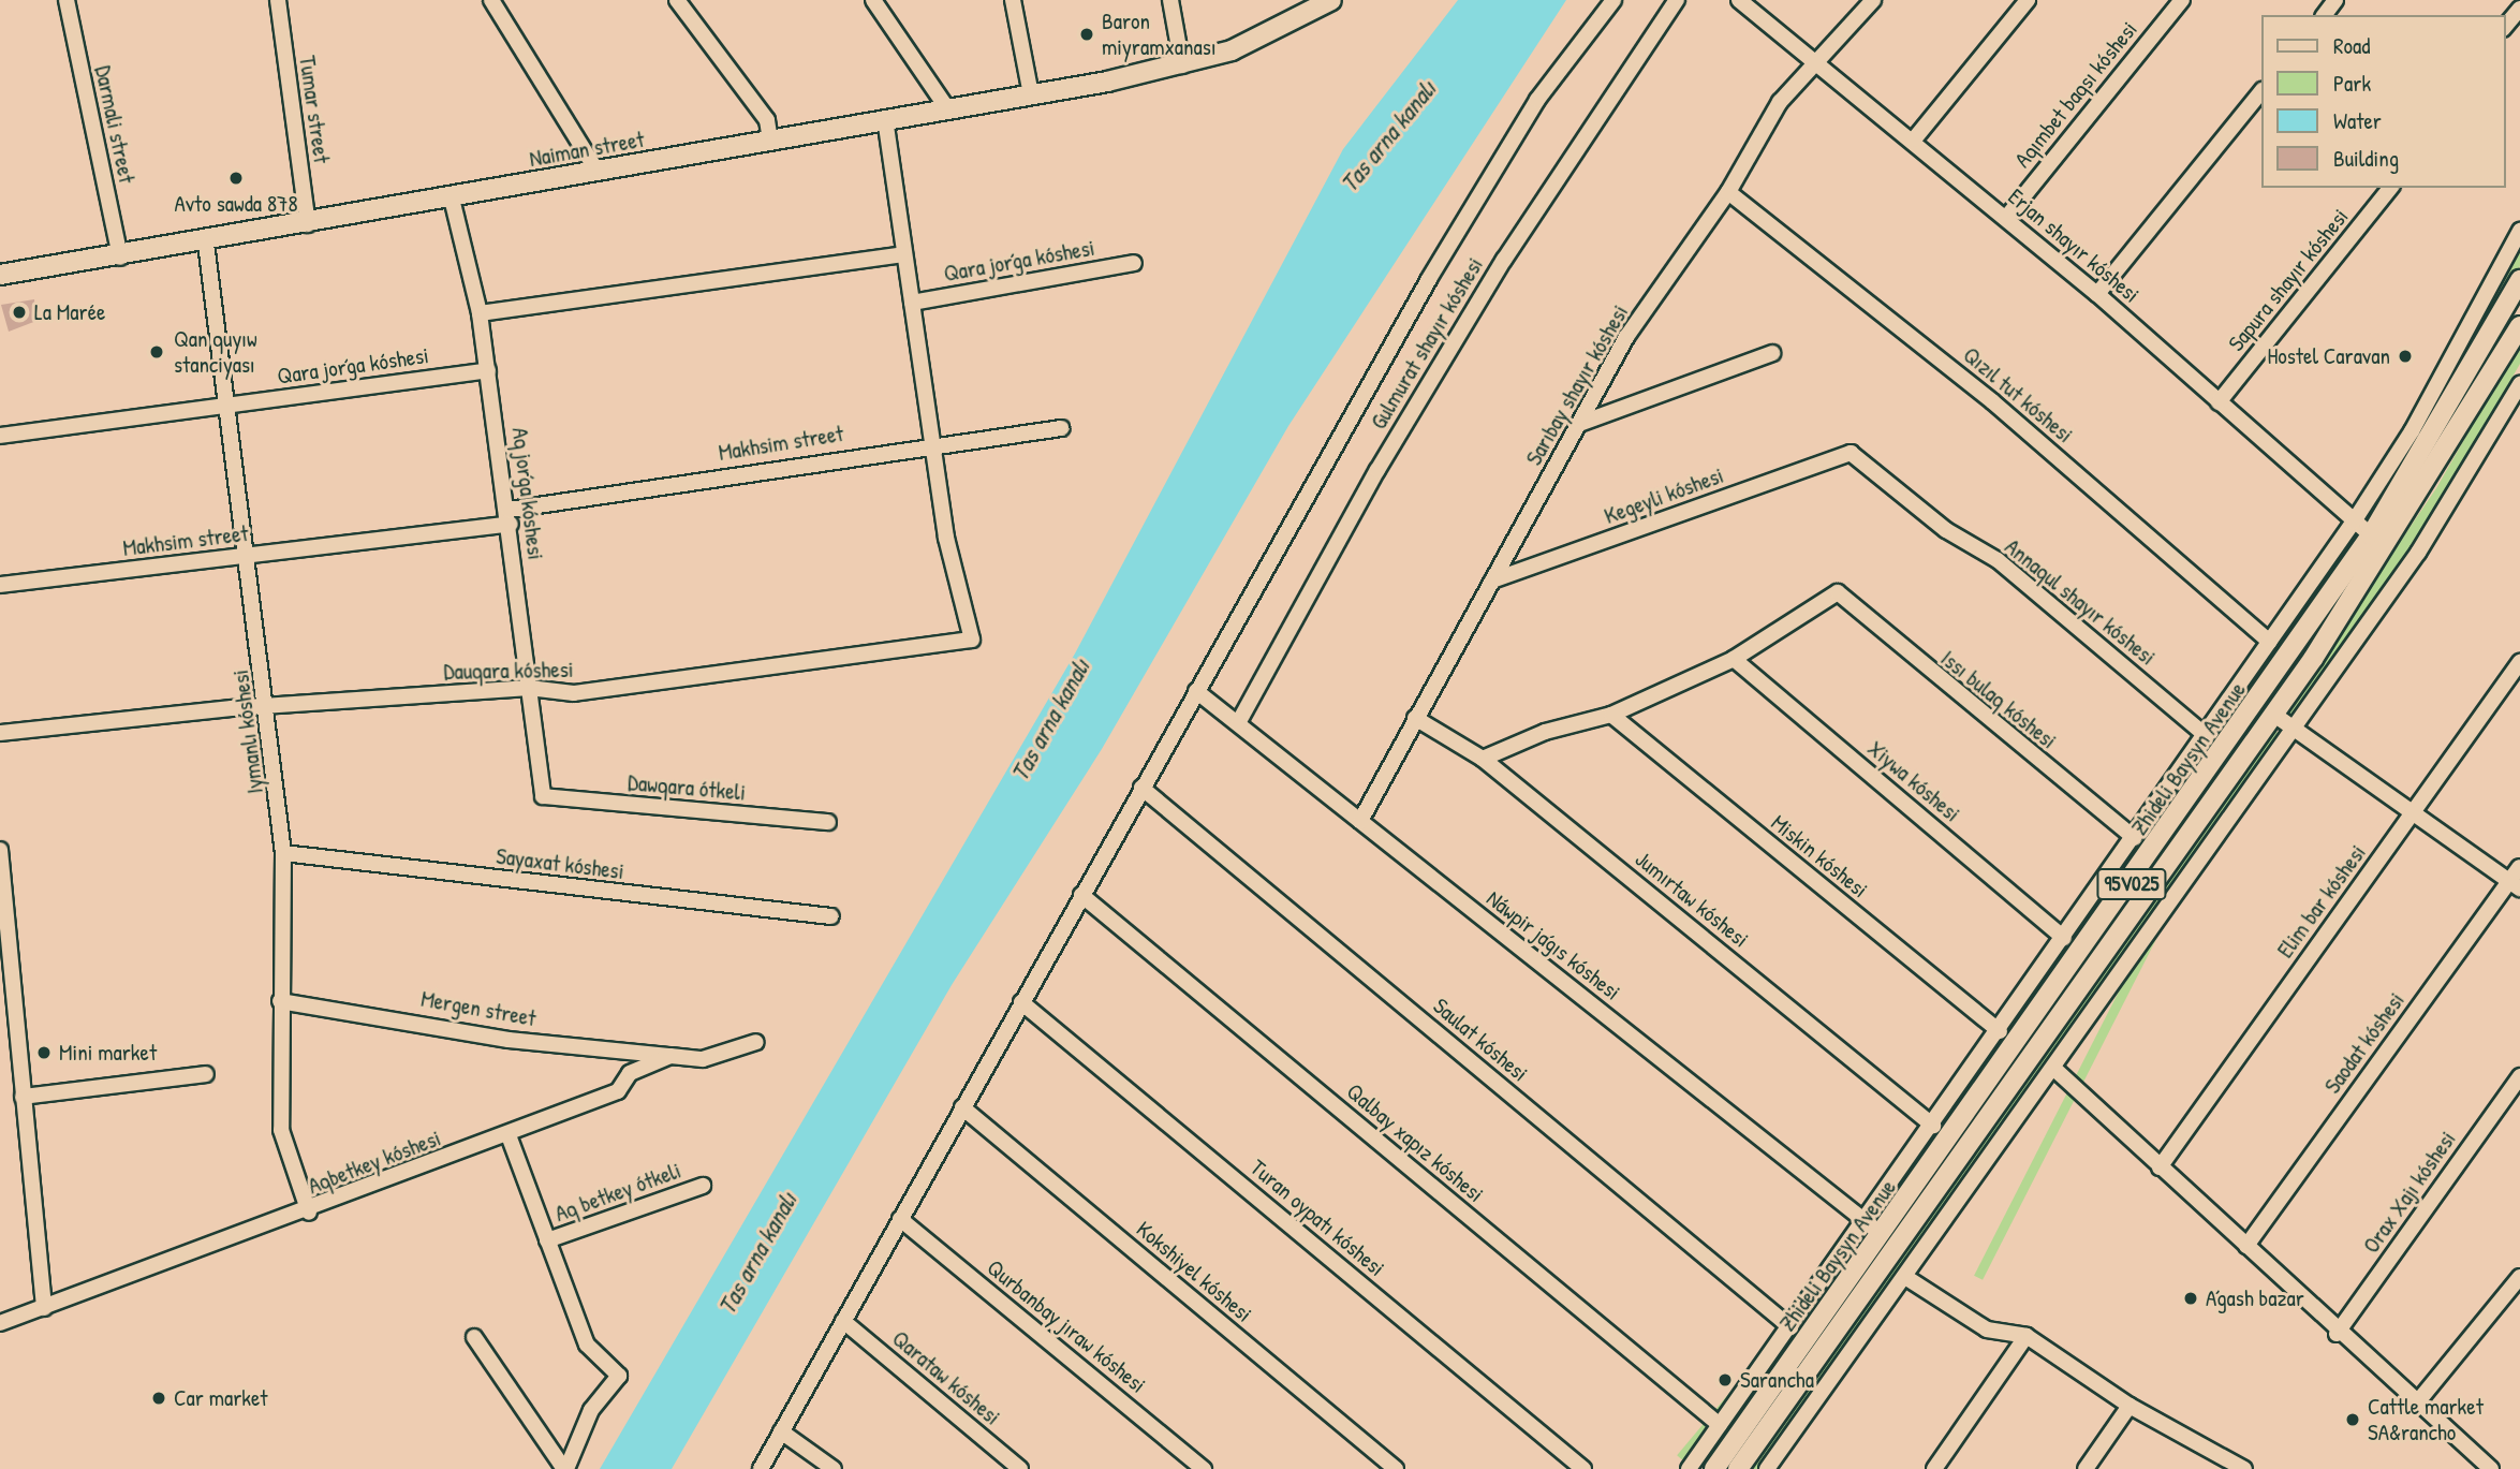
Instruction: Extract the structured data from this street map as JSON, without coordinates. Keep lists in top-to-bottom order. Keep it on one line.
{"streets":{"main road":["Naiman street","Zhideli Baysyn Avenue","95V025"],"street":["Aqımbet baqsı kóshesi","Tumar street","Darmali street","Erjan shayır kóshesi","Qara jorǵa kóshesi","Sapura shayır kóshesi","Gulmurat shayır kóshesi","Sarıbay shayır kóshesi","Qızıl tut kóshesi","Makhsim street","Aq jorǵa kóshesi","Kegeyli kóshesi","Annaqul shayır kóshesi","Dauqara kóshesi","Issı bulaq kóshesi","Iymanlı kóshesi","Xiywa kóshesi","Dawqara ótkeli","Miskin kóshesi","Sayaxat kóshesi","Jumırtaw kóshesi","Elim bar kóshesi","Náwpir jaǵıs kóshesi","Mergen street","Saulat kóshesi","Saodat kóshesi","Qalbay xapız kóshesi","Aqbetkey kóshesi","Aq betkey ótkeli","Orax Xajı kóshesi","Turan oypatı kóshesi","Kokshiyel kóshesi","Qurbanbay jıraw kóshesi","Qarataw kóshesi"]},"crossings":[["Aqımbet baqsı kóshesi","Erjan shayır kóshesi"],["Tumar street","Naiman street"],["Darmali street","Naiman street"],["Naiman street","Aq jorǵa kóshesi"],["Naiman street","Iymanlı kóshesi"],["Erjan shayır kóshesi","Sapura shayır kóshesi"],["Erjan shayır kóshesi","Sarıbay shayır kóshesi"],["Erjan shayır kóshesi","Zhideli Baysyn Avenue"],["Qara jorǵa kóshesi","Aq jorǵa kóshesi"],["Qara jorǵa kóshesi","Iymanlı kóshesi"],["Gulmurat shayır kóshesi","Náwpir jaǵıs kóshesi"],["Sarıbay shayır kóshesi","Qızıl tut kóshesi"],["Sarıbay shayır kóshesi","Kegeyli kóshesi"],["Sarıbay shayır kóshesi","Jumırtaw kóshesi"],["Sarıbay shayır kóshesi","Náwpir jaǵıs kóshesi"],["Makhsim street","Aq jorǵa kóshesi"],["Makhsim street","Dauqara kóshesi"],["Makhsim street","Iymanlı kóshesi"],["Aq jorǵa kóshesi","Dauqara kóshesi"],["Aq jorǵa kóshesi","Dawqara ótkeli"],["Kegeyli kóshesi","Annaqul shayır kóshesi"],["Dauqara kóshesi","Iymanlı kóshesi"],["Issı bulaq kóshesi","Xiywa kóshesi"],["Iymanlı kóshesi","Sayaxat kóshesi"],["Iymanlı kóshesi","Mergen street"],["Iymanlı kóshesi","Aqbetkey kóshesi"],["Zhideli Baysyn Avenue","Náwpir jaǵıs kóshesi"],["Mergen street","Aqbetkey kóshesi"],["Aqbetkey kóshesi","Aq betkey ótkeli"]],"water":["Tas arna kanalı"],"places":["Baron miyramxanası","Avto sawda 878","La Marée","Qan quyıw stanciyası","Hostel Caravan","Mini market","Aǵash bazar","Sarancha","Car market","Cattle market SA&rancho"],"legend":["Road","Park","Water","Building"]}
